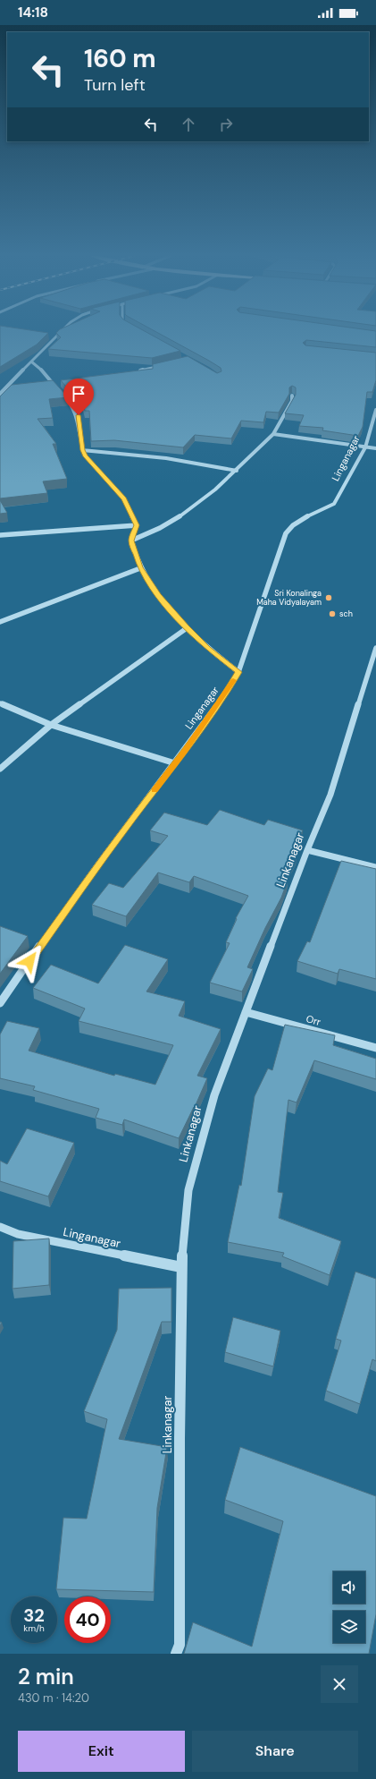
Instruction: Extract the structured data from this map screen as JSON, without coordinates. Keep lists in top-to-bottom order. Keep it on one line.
{"streets":{"street":["Linganagar","Linkanagar","Orr"]},"crossings":[["Linganagar","Linkanagar"],["Linkanagar","Orr"]],"places":["Sri Konalinga Maha Vidyalayam","sch"],"page":{"status":"14:18","turn":["160 m","Turn left"],"speed":"32 km/h","limit":"40","heading":["2 min","430 m · 14:20"],"buttons":["Exit","Share"]}}
